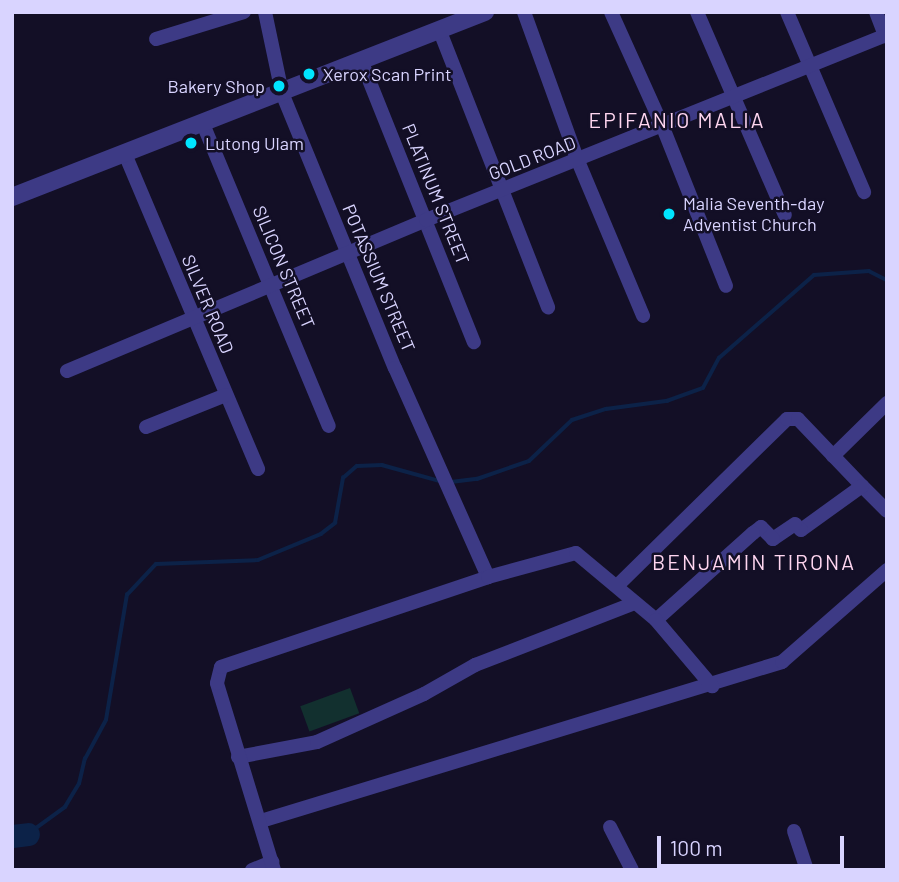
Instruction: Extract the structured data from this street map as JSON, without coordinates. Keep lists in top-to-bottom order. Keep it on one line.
{"streets":{"street":["GOLD ROAD","PLATINUM STREET","SILICON STREET","POTASSIUM STREET","SILVER ROAD"]},"crossings":[["GOLD ROAD","PLATINUM STREET"],["GOLD ROAD","SILICON STREET"],["GOLD ROAD","POTASSIUM STREET"],["GOLD ROAD","SILVER ROAD"]],"districts":["EPIFANIO MALIA","BENJAMIN TIRONA"],"places":["Xerox Scan Print","Bakery Shop","Lutong Ulam","Malia Seventh-day Adventist Church"],"scale_bar":"100 m"}
